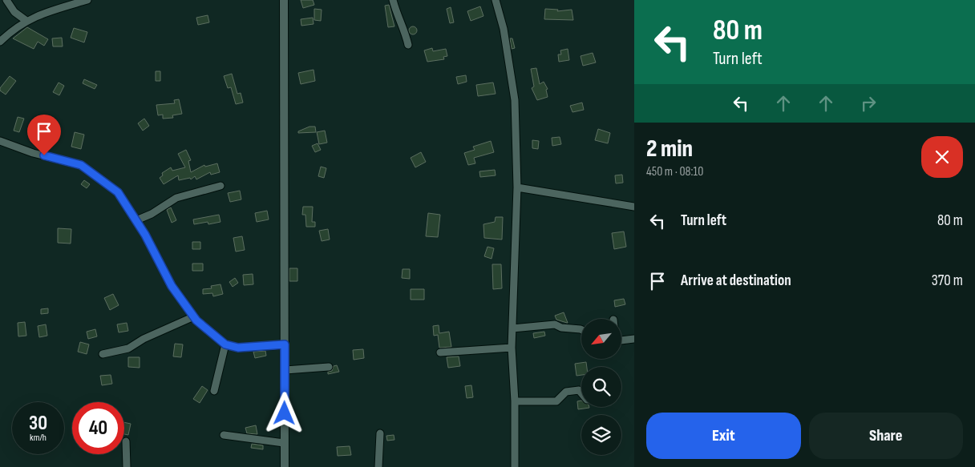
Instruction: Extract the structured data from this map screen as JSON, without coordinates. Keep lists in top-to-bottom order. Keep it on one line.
{"north":"bottom left","page":{"turn":["80 m","Turn left"],"heading":["2 min","450 m · 08:10"],"list":[{"name":"Turn left","value":"80 m"},{"name":"Arrive at destination","value":"370 m"}],"speed":"30 km/h","limit":"40","buttons":["Exit","Share"]}}
